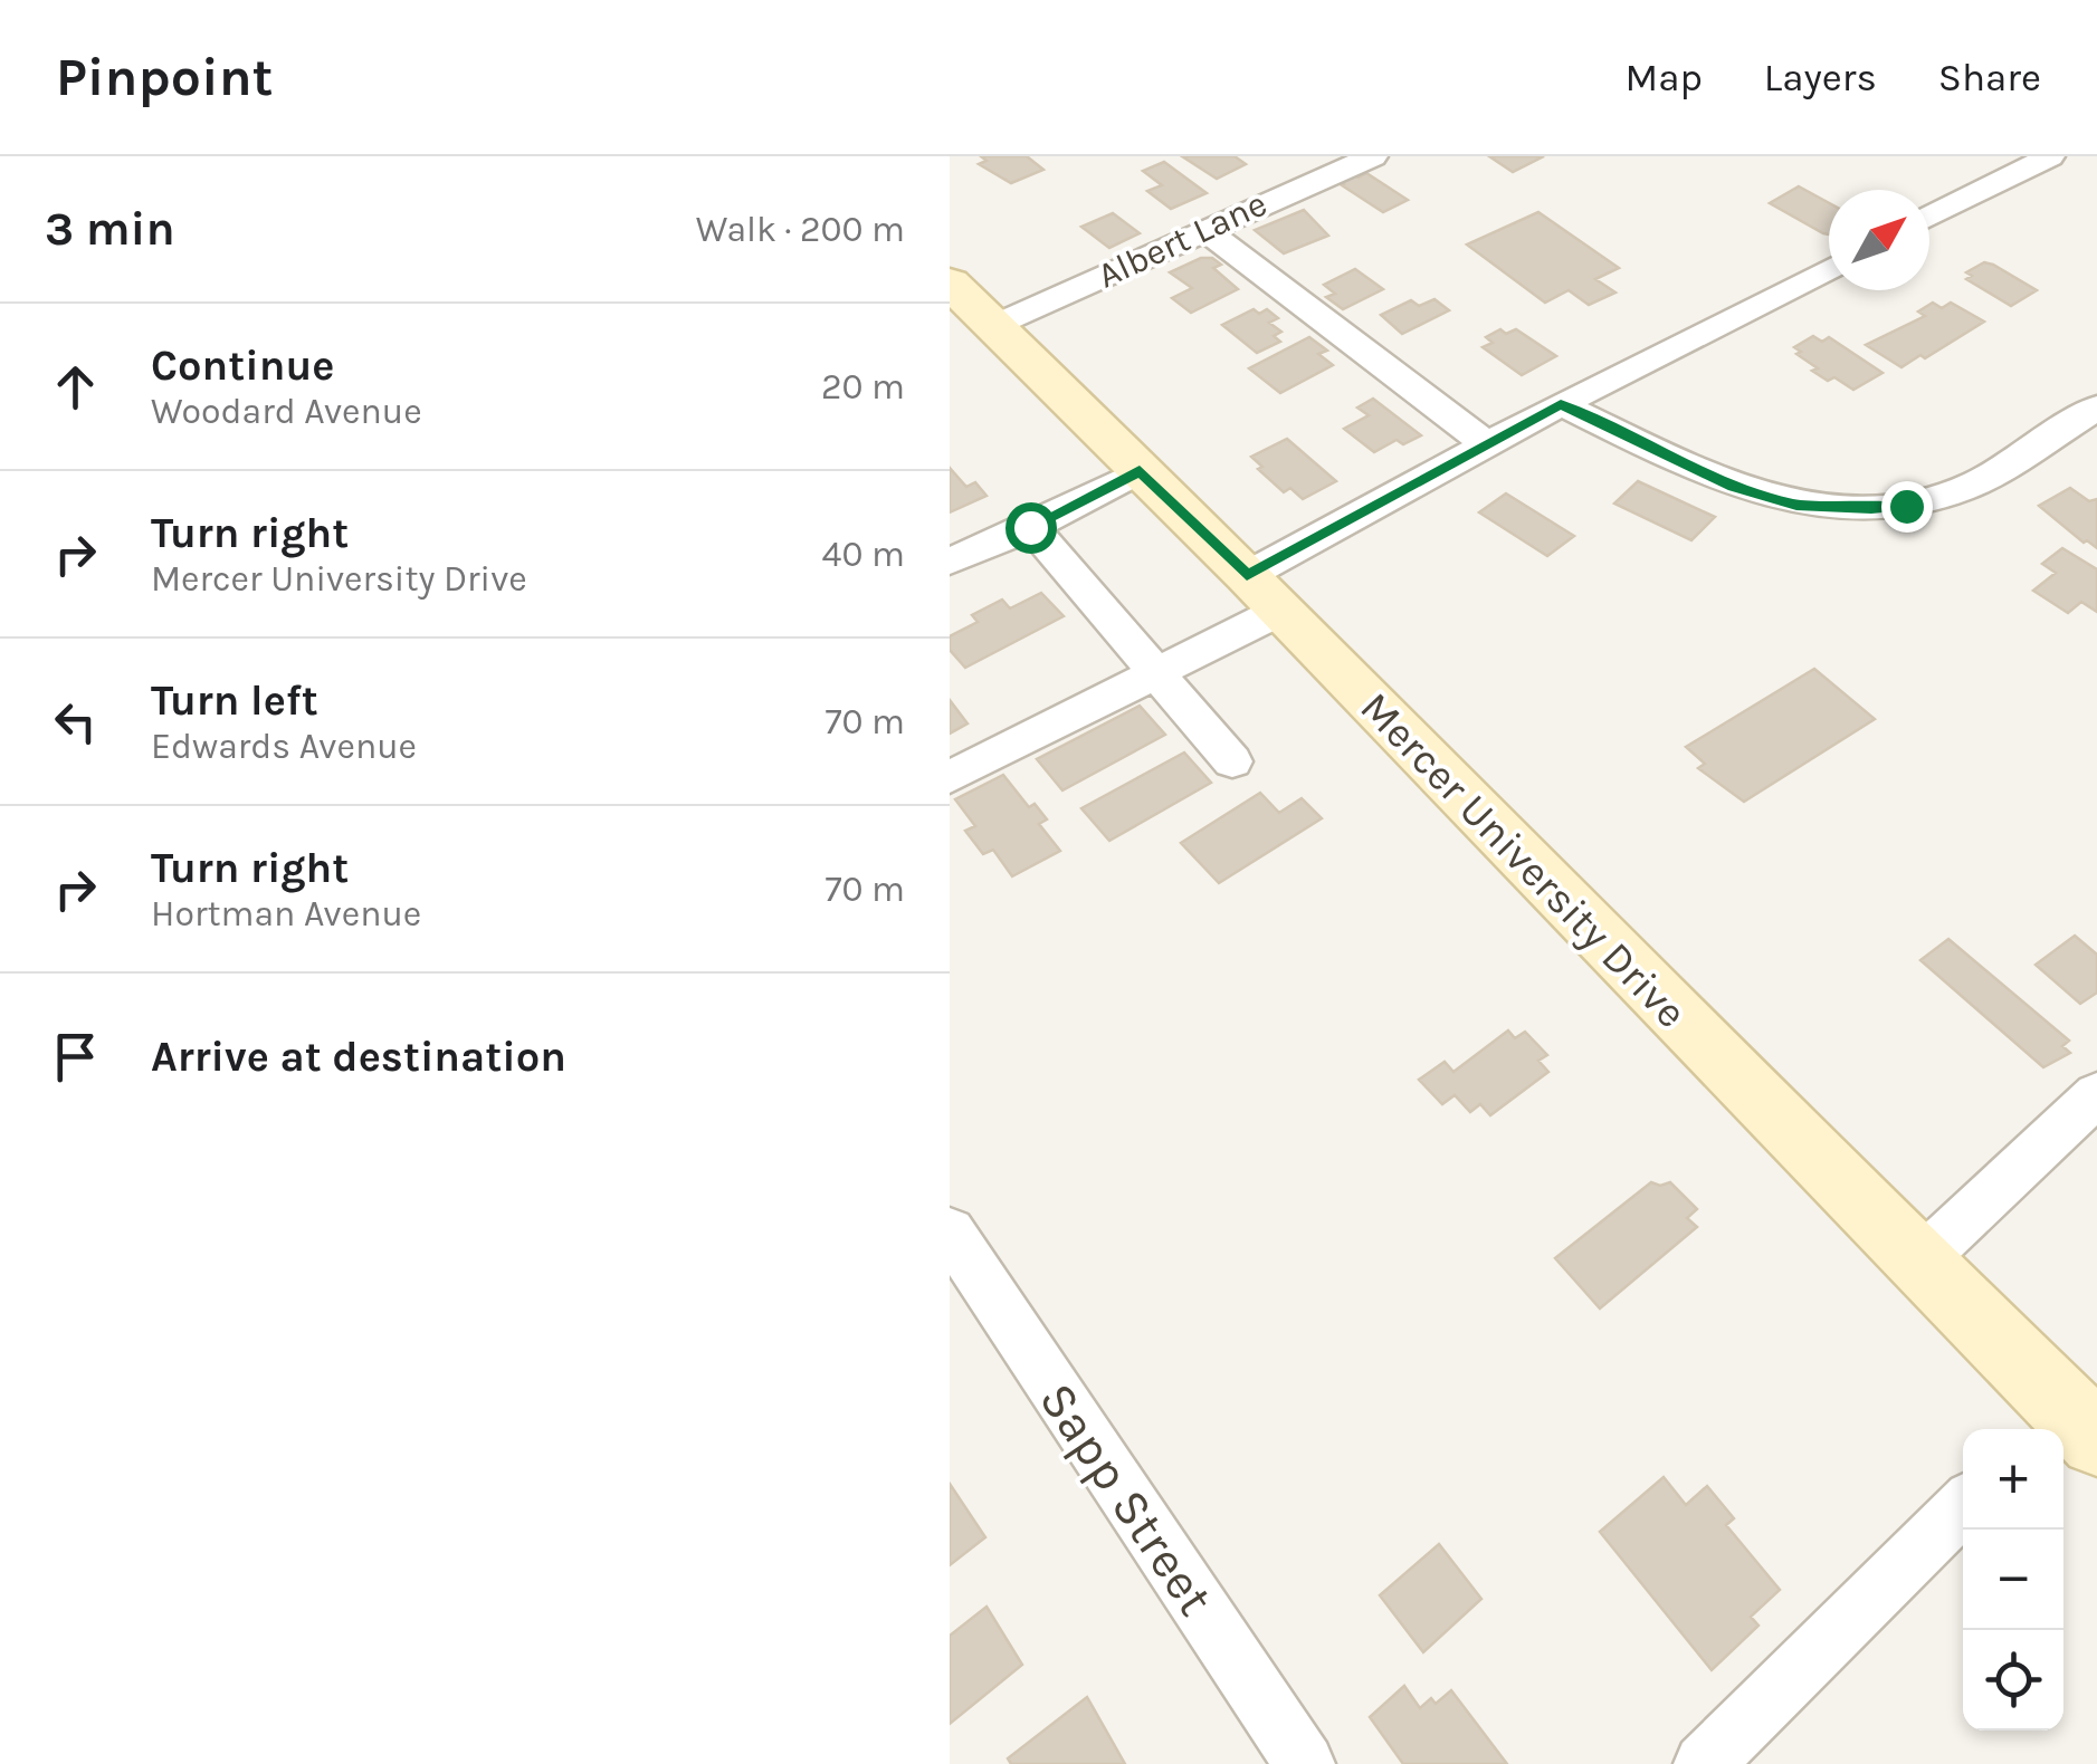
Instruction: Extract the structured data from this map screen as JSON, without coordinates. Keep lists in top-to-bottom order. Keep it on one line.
{"streets":{"main road":["Mercer University Drive"],"street":["Albert Lane","Sapp Street"]},"crossings":[["Albert Lane","Mercer University Drive"]],"north":"top right","page":{"header":"Pinpoint","nav":["Map","Layers","Share"],"heading":["3 min","Walk · 200 m"],"list":[["Continue","Woodard Avenue","20 m"],["Turn right","Mercer University Drive","40 m"],["Turn left","Edwards Avenue","70 m"],["Turn right","Hortman Avenue","70 m"],"Arrive at destination"],"map_buttons":["+","−"]}}
